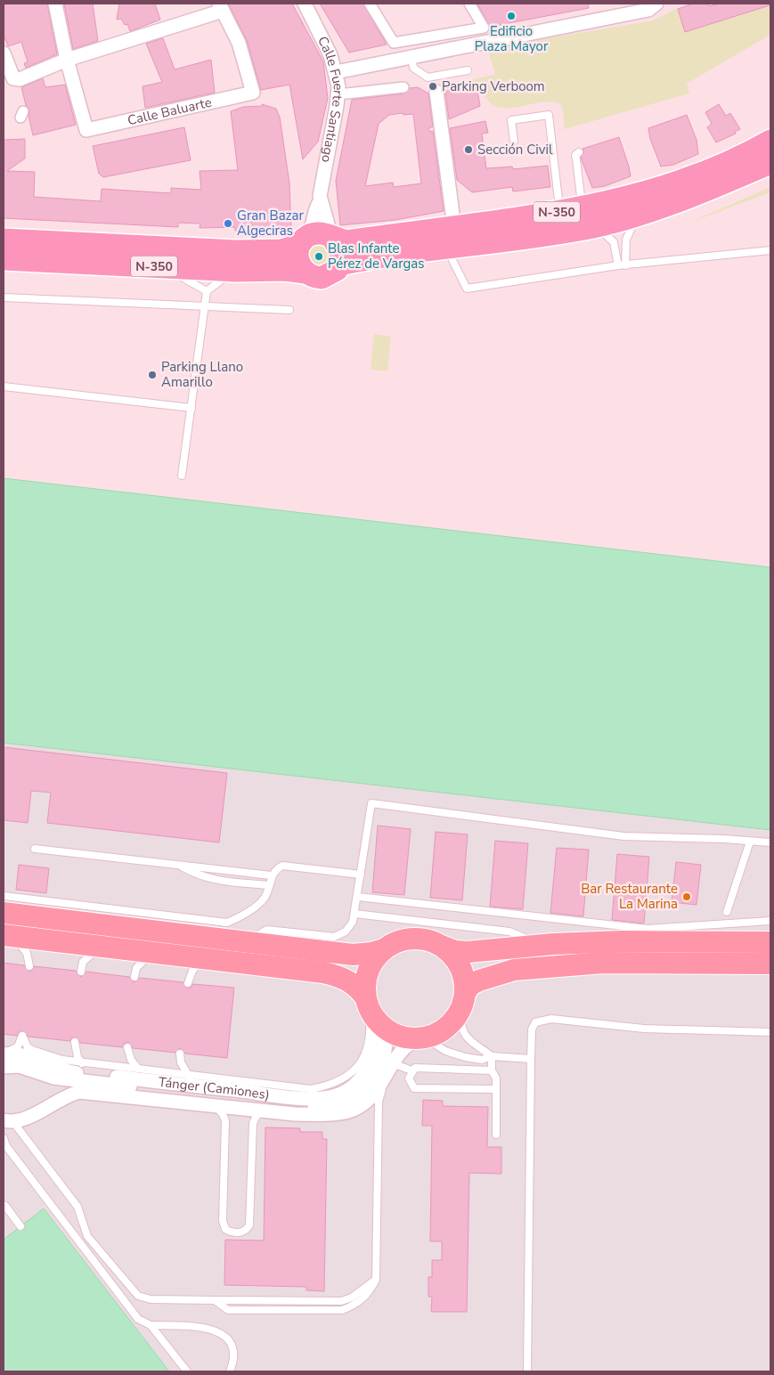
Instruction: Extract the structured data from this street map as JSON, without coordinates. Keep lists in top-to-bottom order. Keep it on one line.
{"streets":{"highway":["N-350"],"street":["Calle Fuerte Santiago","Calle Baluarte","Tánger (Camiones)"]},"crossings":[["Calle Fuerte Santiago","N-350"]],"places":["Edificio Plaza Mayor","Parking Verboom","Sección Civil","Gran Bazar Algeciras","Blas Infante Pérez de Vargas","Parking Llano Amarillo","Bar Restaurante La Marina"]}
